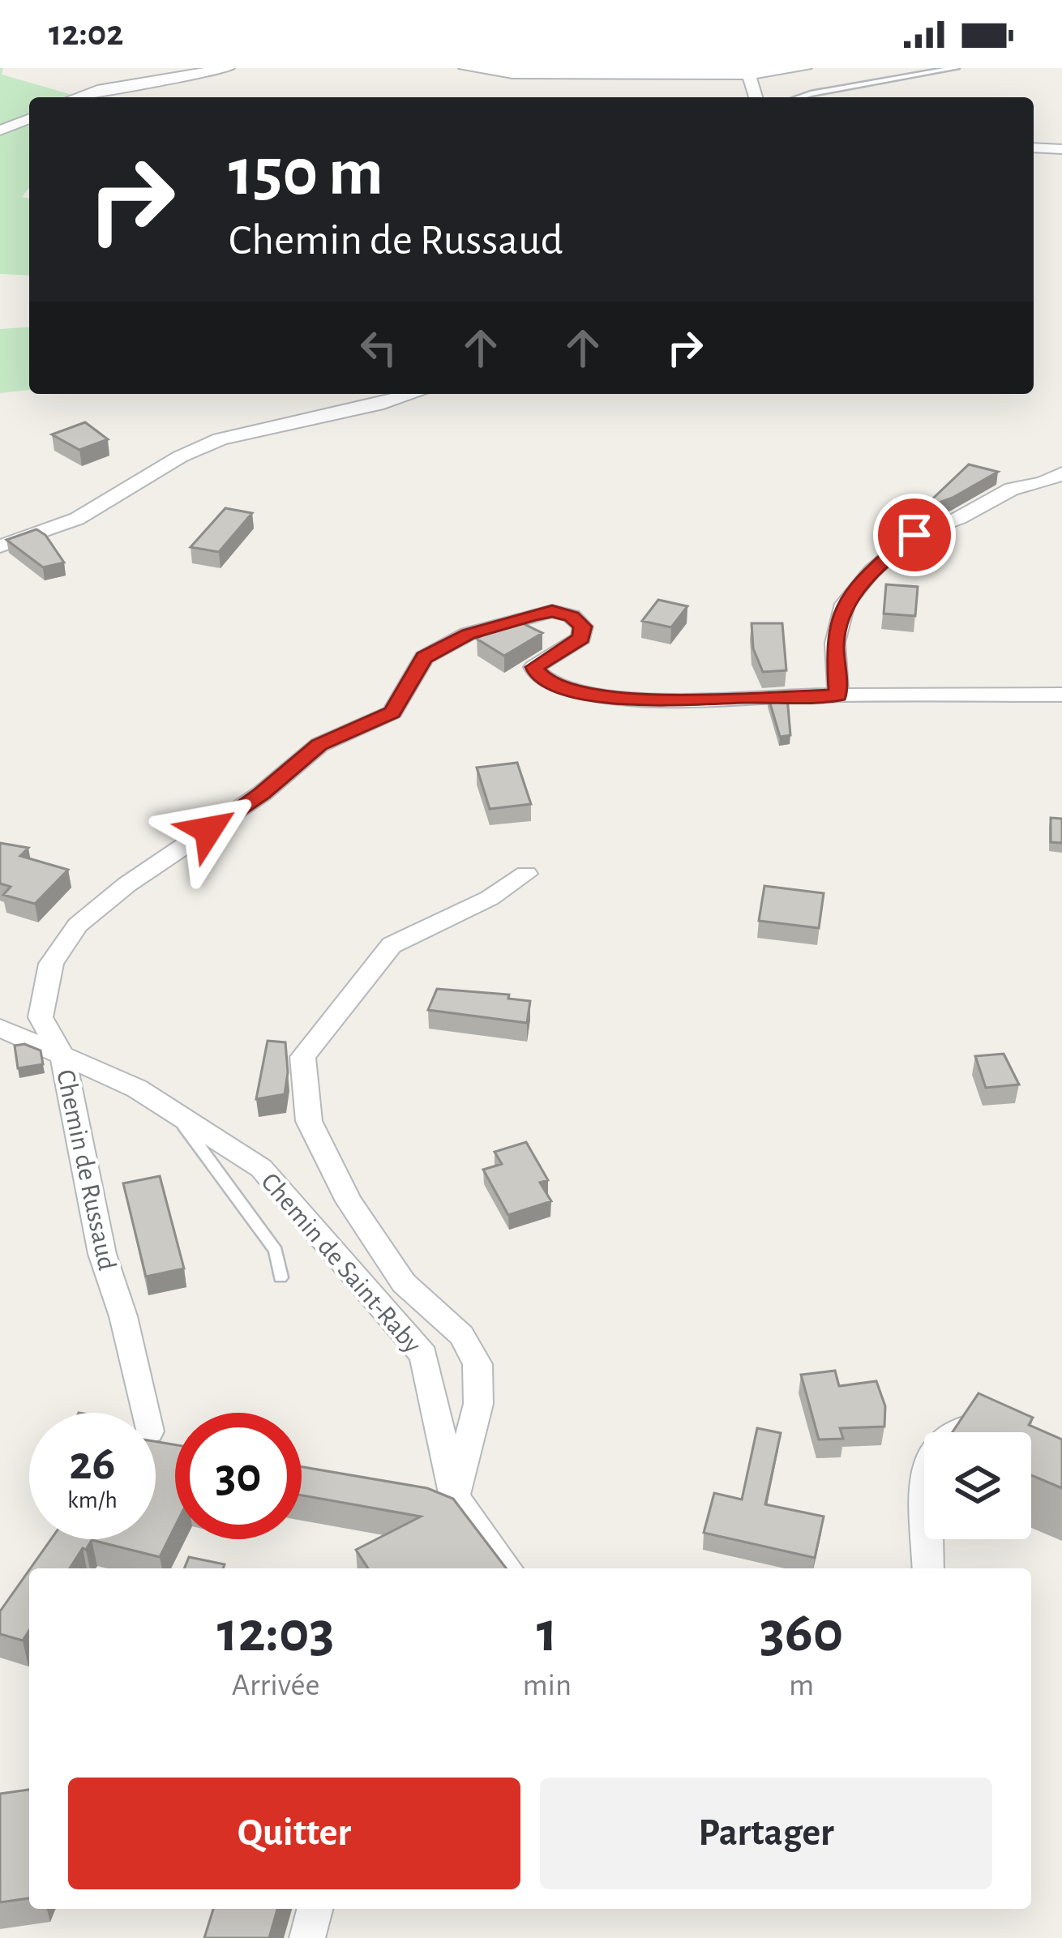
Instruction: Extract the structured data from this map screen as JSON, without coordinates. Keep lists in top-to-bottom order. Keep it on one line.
{"streets":{"street":["Chemin de Russaud","Chemin de Saint-Raby"]},"crossings":[["Chemin de Russaud","Chemin de Saint-Raby"]],"page":{"status":"12:02","turn":["150 m","Chemin de Russaud"],"speed":"26 km/h","limit":"30","eta":["12:03","Arrivée","1","min","360","m"],"buttons":["Quitter","Partager"]}}
